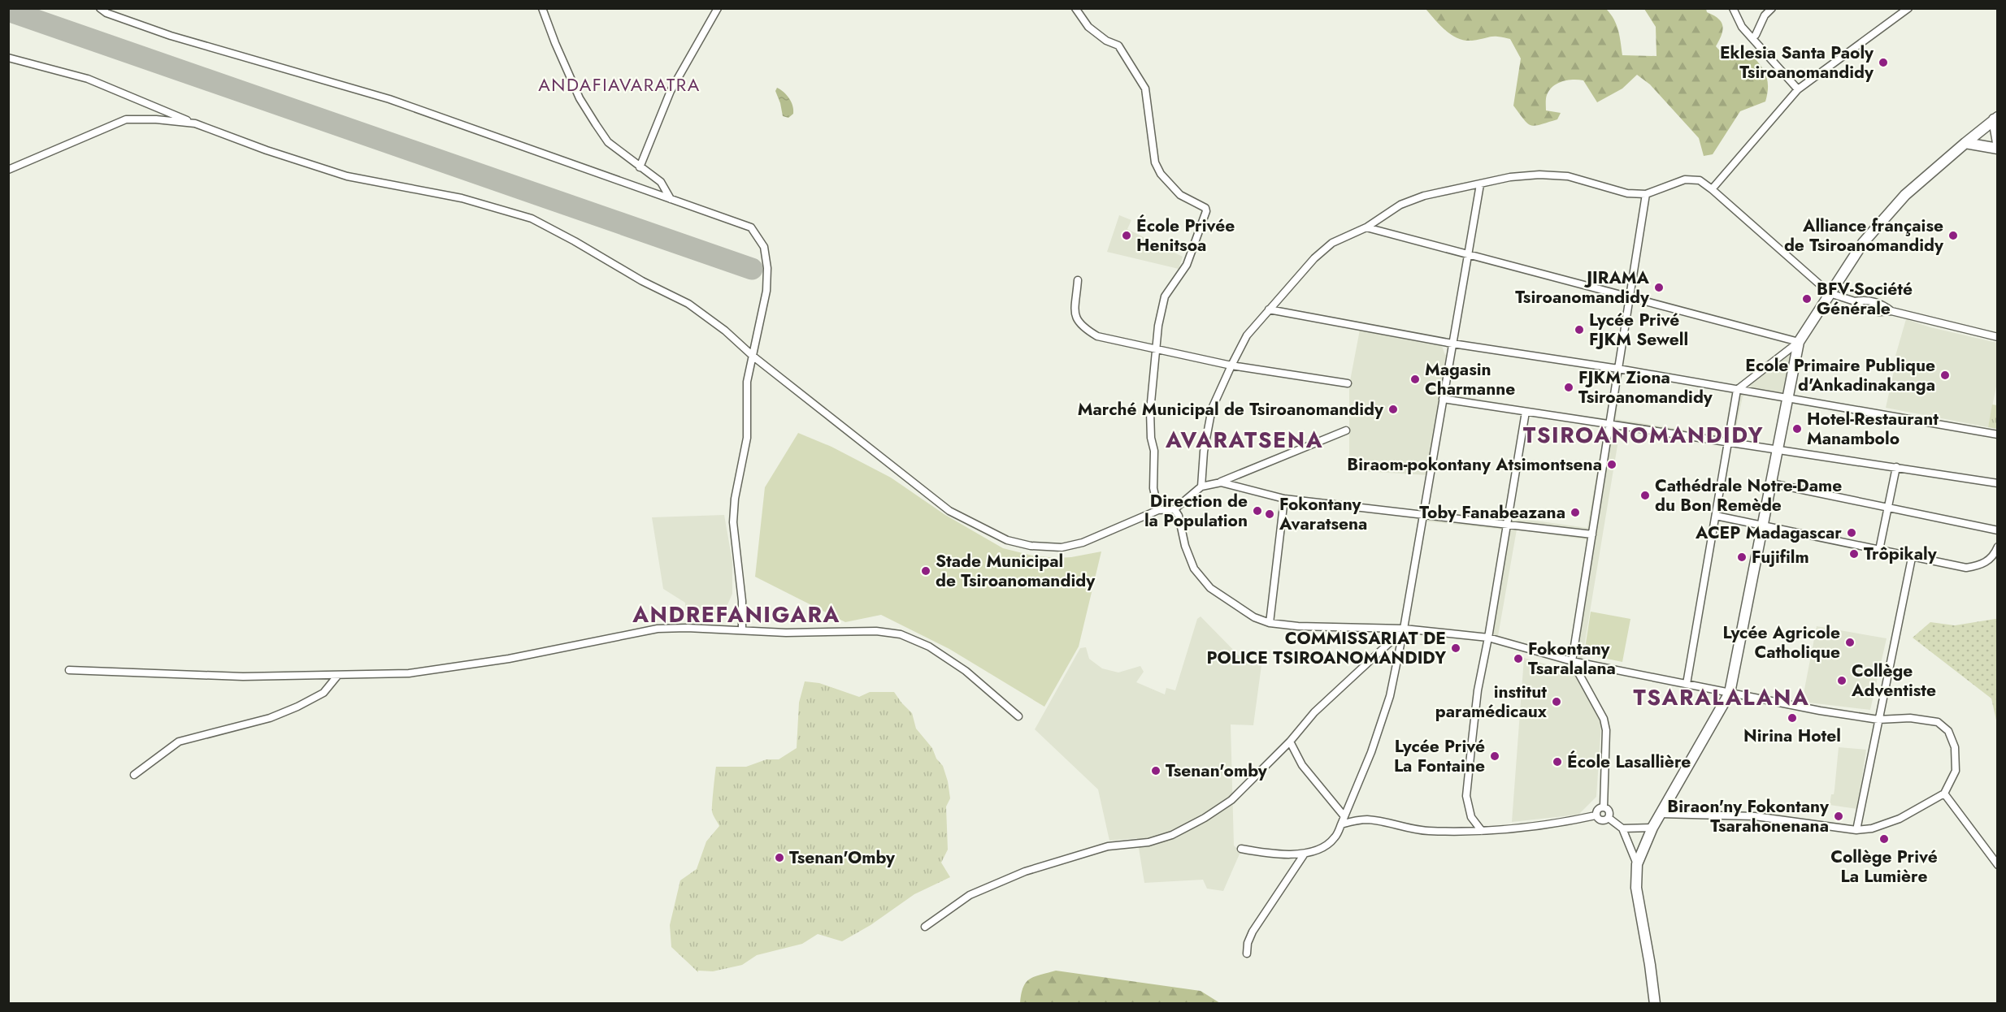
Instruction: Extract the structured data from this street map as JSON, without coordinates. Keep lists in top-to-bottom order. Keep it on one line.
{"districts":["ANDAFIAVARATRA","TSIROANOMANDIDY","AVARATSENA","ANDREFANIGARA","TSARALALANA"],"places":["Eklesia Santa Paoly Tsiroanomandidy","École Privée Henitsoa","Alliance française de Tsiroanomandidy","JIRAMA Tsiroanomandidy","BFV-Société Générale","Lycée Privé FJKM Sewell","Ecole Primaire Publique d'Ankadinakanga","Magasin Charmanne","FJKM Ziona Tsiroanomandidy","Marché Municipal de Tsiroanomandidy","Hotel-Restaurant Manambolo","Biraom-pokontany Atsimontsena","Cathédrale Notre-Dame du Bon Remède","Direction de la Population","Toby Fanabeazana","Fokontany Avaratsena","ACEP Madagascar","Trôpikaly","Fujifilm","Stade Municipal de Tsiroanomandidy","Lycée Agricole Catholique","COMMISSARIAT DE POLICE TSIROANOMANDIDY","Fokontany Tsaralalana","Collège Adventiste","institut paramédicaux","Nirina Hotel","Lycée Privé La Fontaine","École Lasallière","Tsenan'omby","Biraon'ny Fokontany Tsarahonenana","Collège Privé La Lumière","Tsenan'Omby"]}
